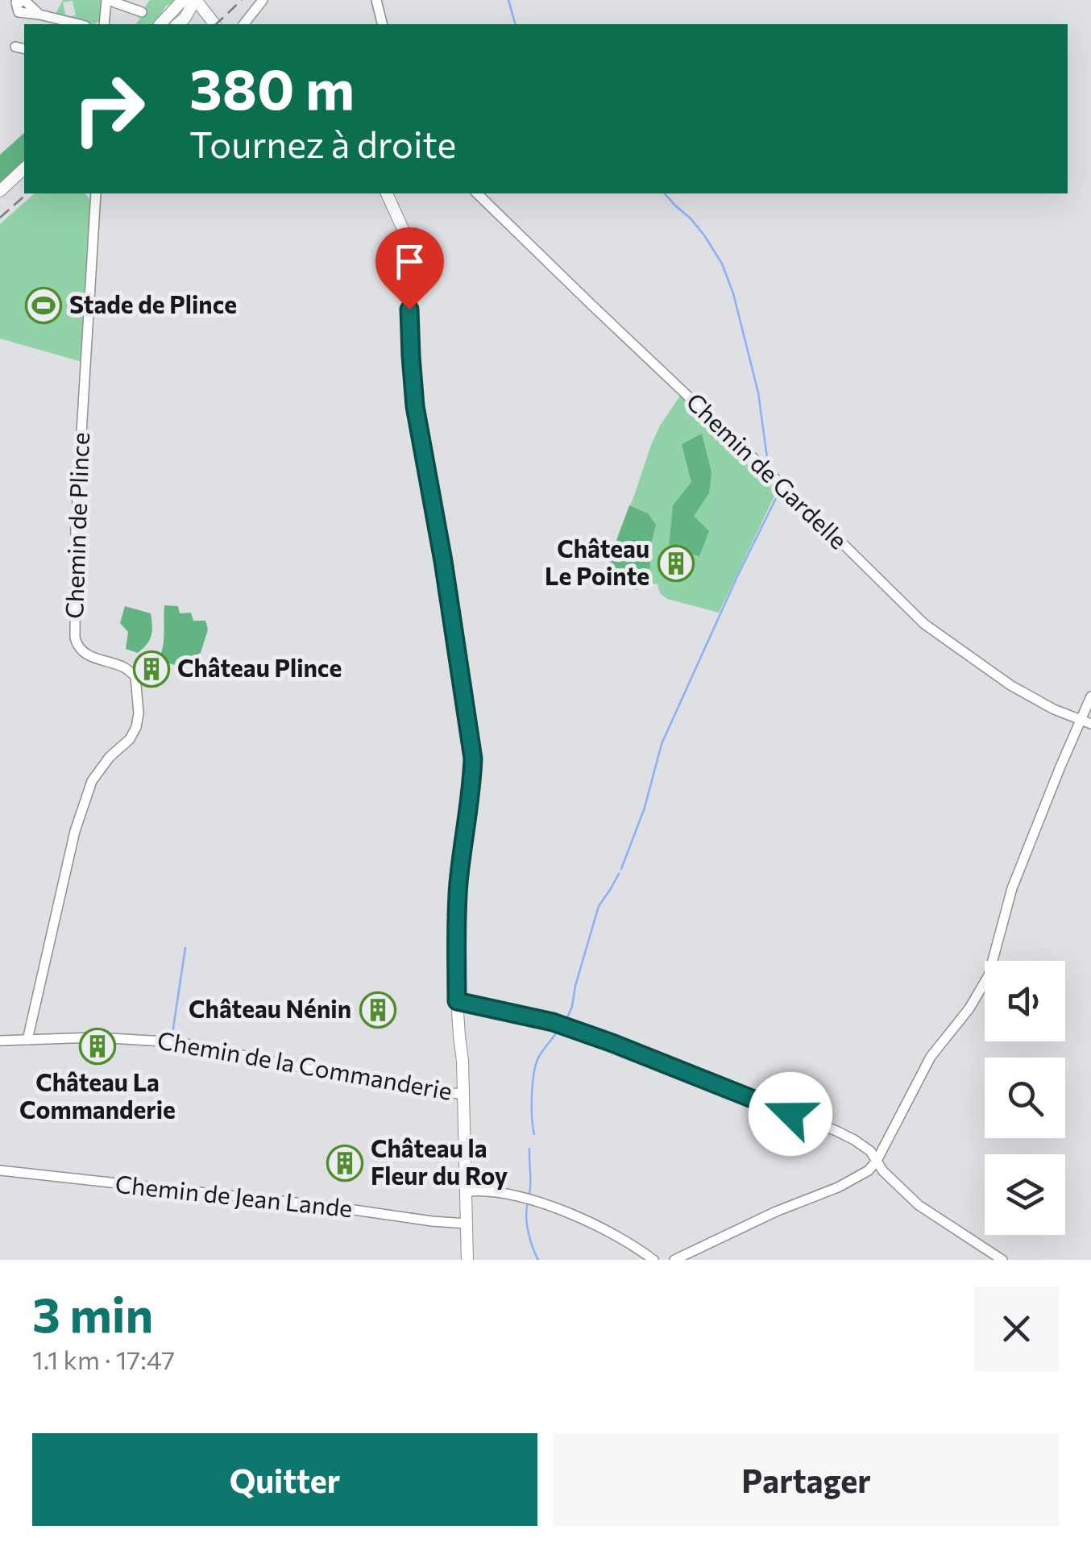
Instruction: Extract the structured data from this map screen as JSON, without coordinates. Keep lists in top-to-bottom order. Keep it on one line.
{"streets":{"street":["Chemin de Gardelle","Chemin de Plince","Chemin de la Commanderie","Chemin de Jean Lande"]},"crossings":[["Chemin de Plince","Chemin de la Commanderie"]],"places":{"sports":["Stade de Plince"],"building":["Château Le Pointe","Château Plince","Château Nénin","Château La Commanderie","Château la Fleur du Roy"]},"page":{"turn":["380 m","Tournez à droite"],"heading":["3 min","1.1 km · 17:47"],"buttons":["Quitter","Partager"]}}
